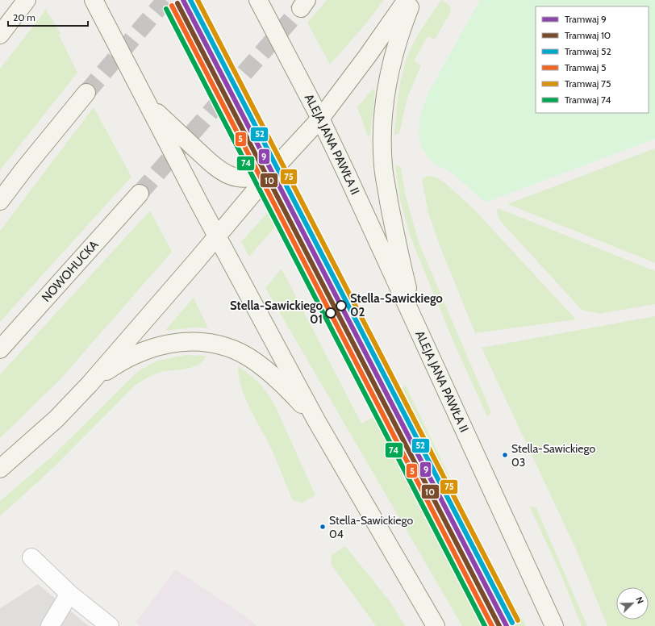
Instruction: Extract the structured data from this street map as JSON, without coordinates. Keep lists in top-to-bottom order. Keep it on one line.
{"streets":{"main road":["ALEJA JANA PAWŁA II","NOWOHUCKA"]},"places":["Stella-Sawickiego 02","Stella-Sawickiego 01","Stella-Sawickiego 03","Stella-Sawickiego 04"],"lines":["tram line 9","tram line 52","tram line 75","tram line 10","tram line 5","tram line 74"],"legend":["Tramwaj 9","Tramwaj 10","Tramwaj 52","Tramwaj 5","Tramwaj 75","Tramwaj 74"],"scale_bar":"20 m","north":"top right"}
